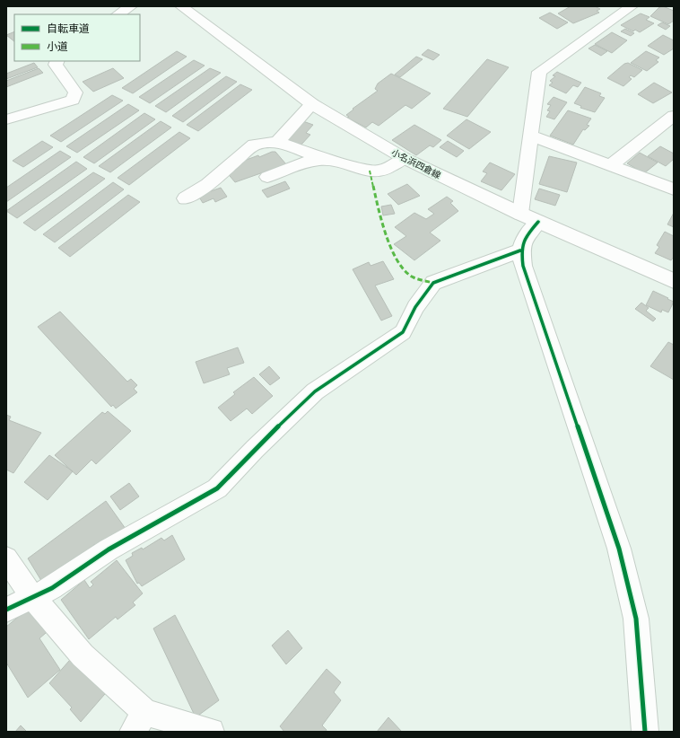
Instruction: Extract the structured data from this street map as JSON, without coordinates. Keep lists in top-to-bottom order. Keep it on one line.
{"streets":{"street":["小名浜四倉線"]},"legend":["自転車道","小道"]}
